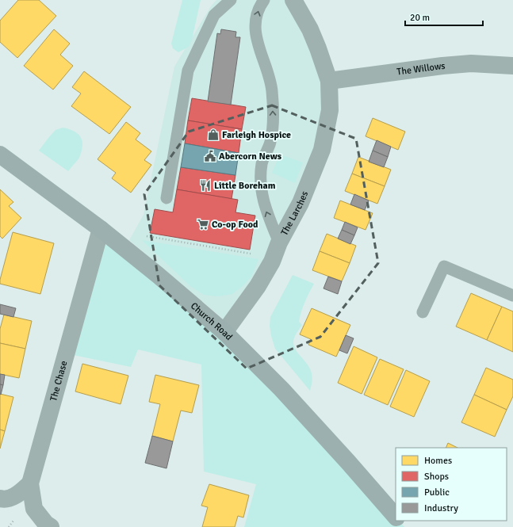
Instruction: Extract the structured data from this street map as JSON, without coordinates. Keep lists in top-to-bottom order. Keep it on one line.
{"streets":{"street":["The Willows","The Larches","Church Road","The Chase"]},"crossings":[["The Willows","The Larches"],["The Larches","Church Road"],["Church Road","The Chase"]],"places":{"shop":["Farleigh Hospice"],"public building":["Abercorn News"],"restaurant":["Little Boreham"],"supermarket":["Co-op Food"]},"legend":["Homes","Shops","Public","Industry"],"scale_bar":"20 m"}
